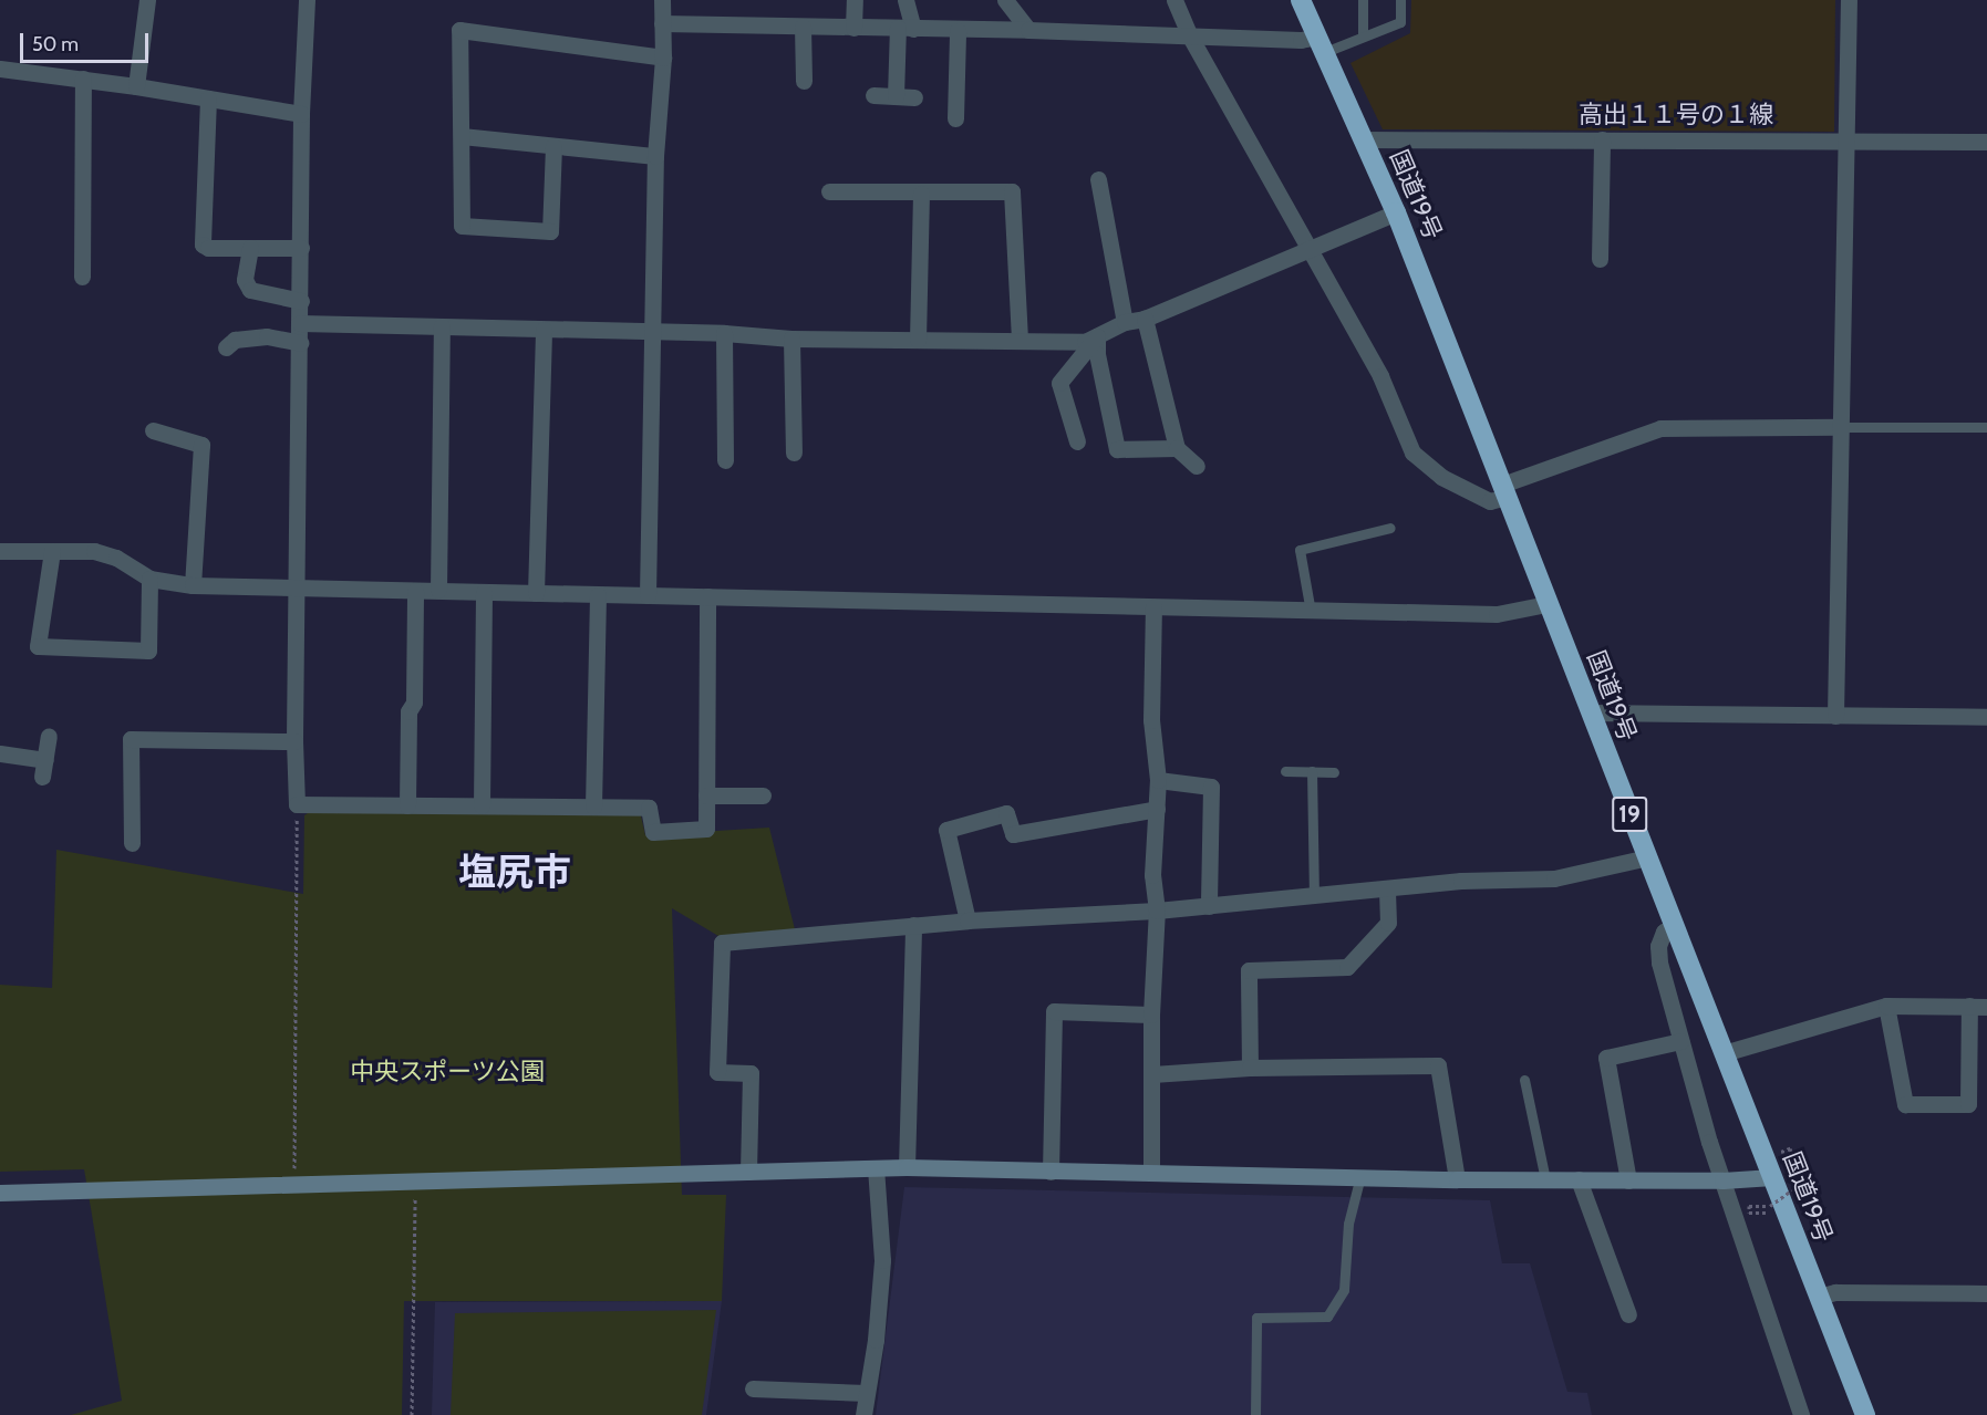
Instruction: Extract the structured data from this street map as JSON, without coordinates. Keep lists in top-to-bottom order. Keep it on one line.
{"streets":{"highway":["国道19号","19"],"street":["高出１１号の１線"]},"crossings":[["高出１１号の１線","国道19号"]],"districts":["塩尻市"],"parks":["中央スポーツ公園"],"scale_bar":"50 m"}
